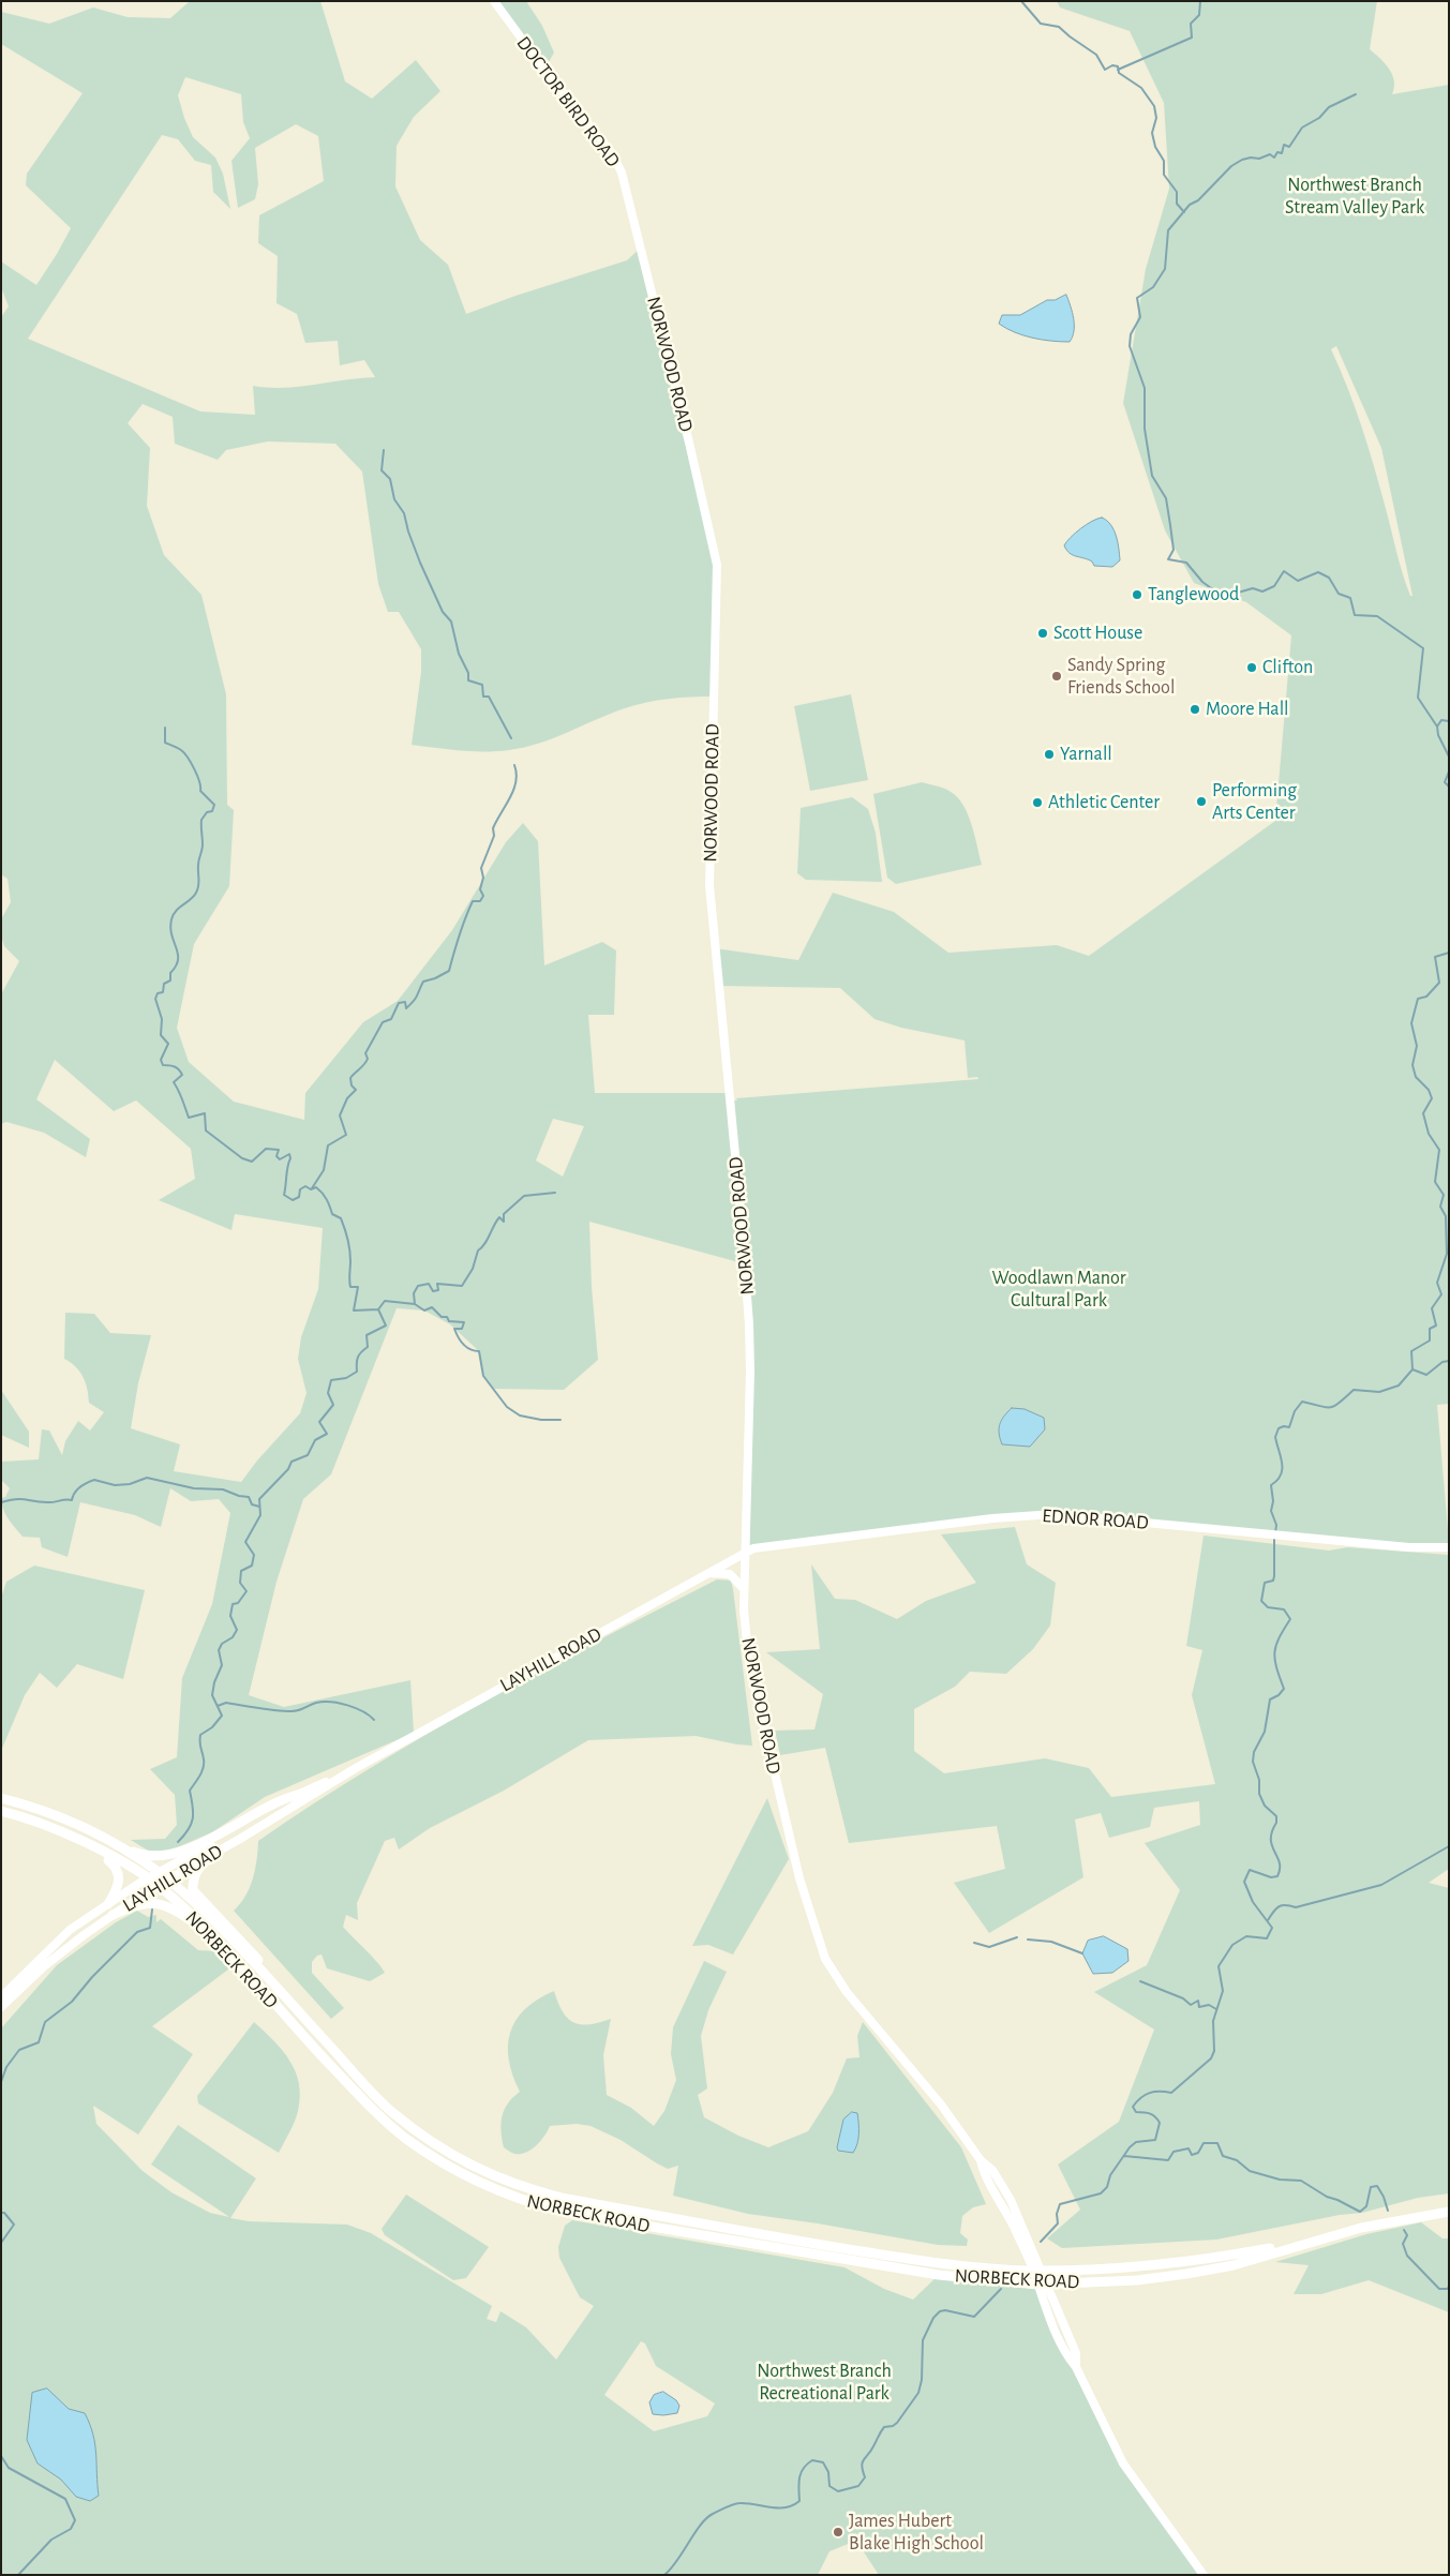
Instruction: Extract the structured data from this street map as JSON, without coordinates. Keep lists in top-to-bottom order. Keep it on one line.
{"streets":{"main road":["DOCTOR BIRD ROAD","NORWOOD ROAD","EDNOR ROAD","LAYHILL ROAD","NORBECK ROAD"]},"crossings":[["DOCTOR BIRD ROAD","NORWOOD ROAD"],["NORWOOD ROAD","EDNOR ROAD"],["NORWOOD ROAD","LAYHILL ROAD"],["NORWOOD ROAD","NORBECK ROAD"],["EDNOR ROAD","LAYHILL ROAD"],["LAYHILL ROAD","NORBECK ROAD"]],"parks":["Northwest Branch Stream Valley Park","Woodlawn Manor Cultural Park","Northwest Branch Recreational Park"],"places":["Tanglewood","Scott House","Clifton","Sandy Spring Friends School","Moore Hall","Yarnall","Performing Arts Center","Athletic Center","James Hubert Blake High School"]}
